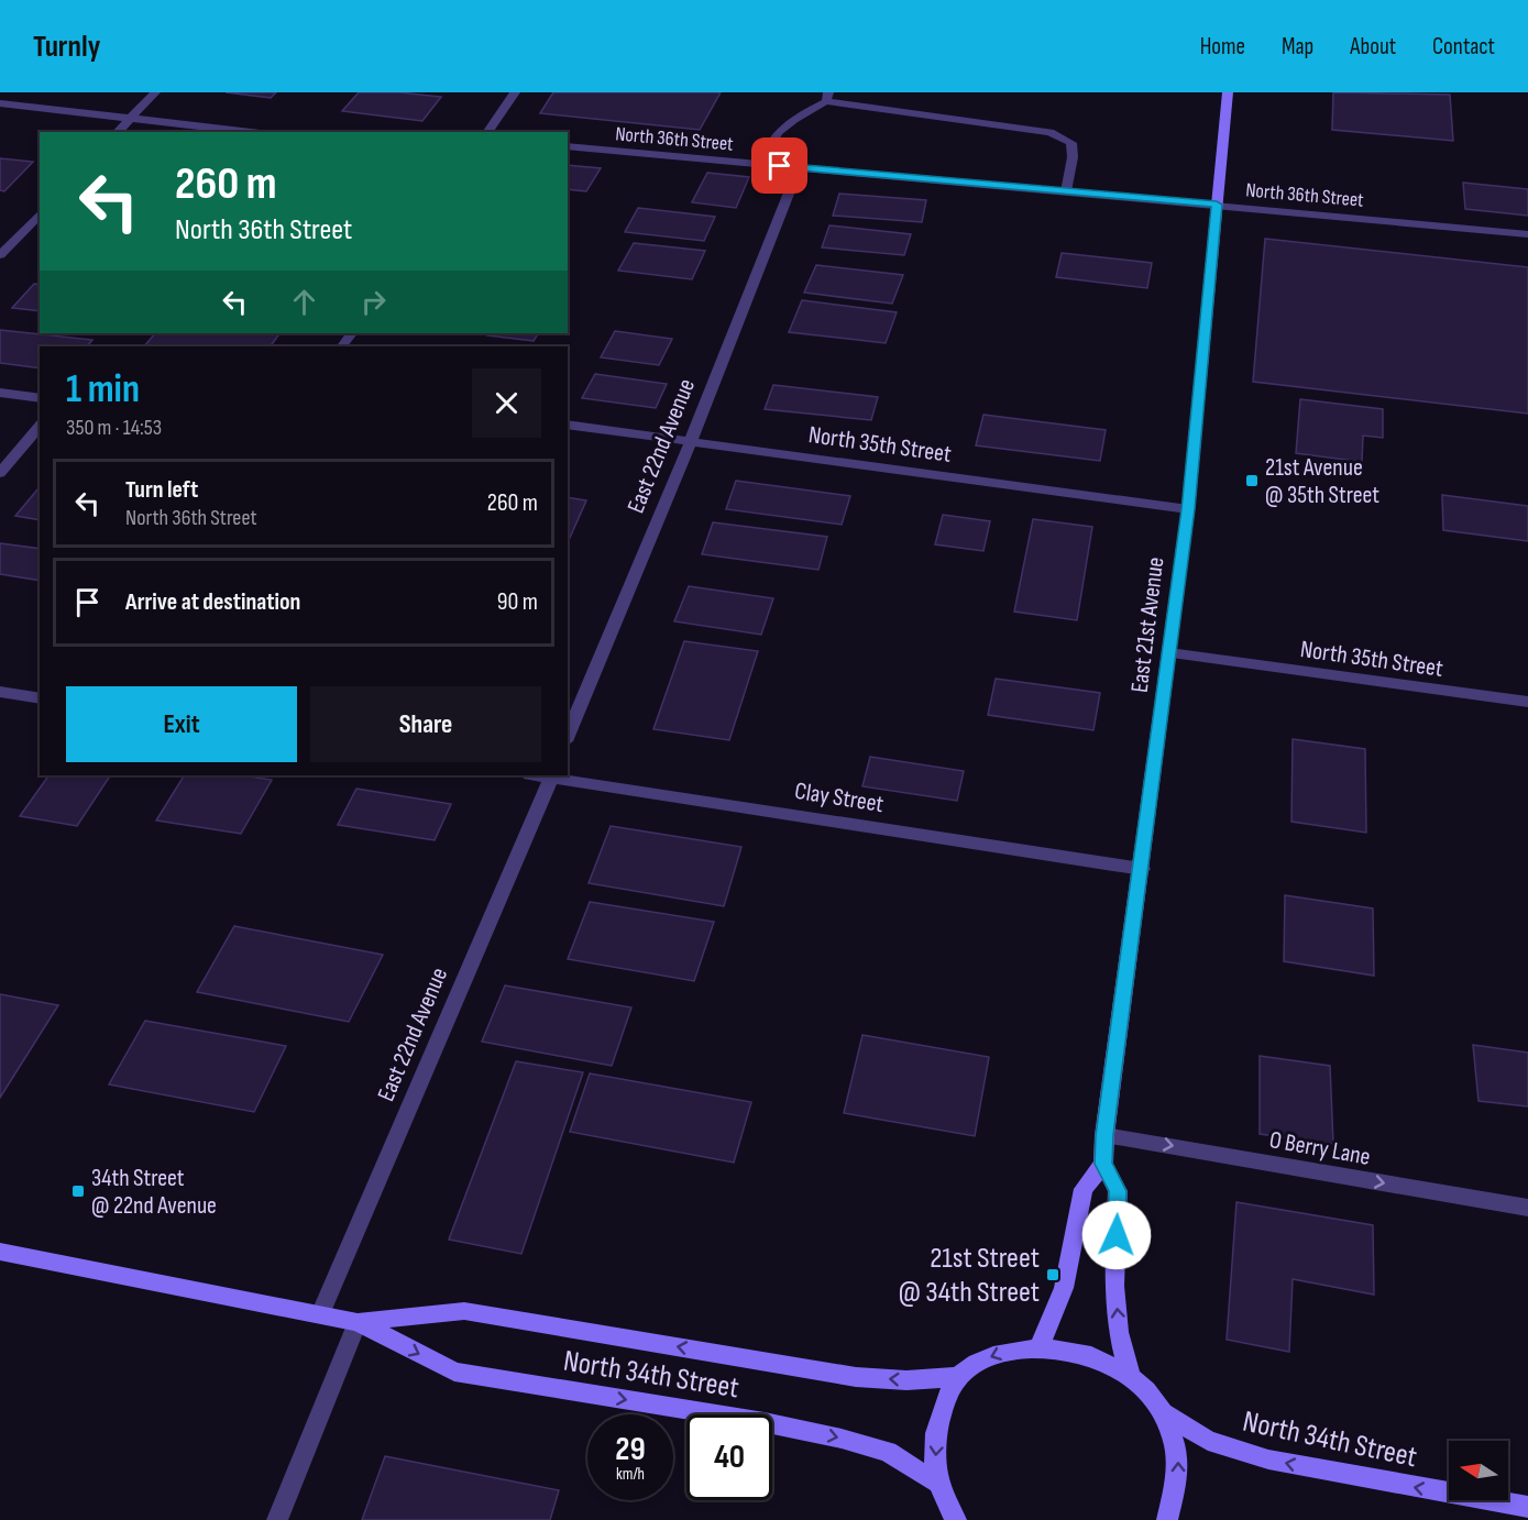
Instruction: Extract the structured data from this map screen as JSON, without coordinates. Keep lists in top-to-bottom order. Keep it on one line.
{"streets":{"street":["North 36th Street","North 35th Street","East 22nd Avenue","East 21st Avenue","Clay Street","O Berry Lane","North 34th Street"]},"crossings":[["North 36th Street","East 22nd Avenue"],["North 36th Street","East 21st Avenue"],["North 35th Street","East 22nd Avenue"],["North 35th Street","East 21st Avenue"],["East 22nd Avenue","Clay Street"],["East 22nd Avenue","North 34th Street"],["East 21st Avenue","Clay Street"],["East 21st Avenue","O Berry Lane"]],"one_way":["O Berry Lane"],"places":{"transit":["21st Avenue @ 35th Street","34th Street @ 22nd Avenue","21st Street @ 34th Street"]},"north":"left","page":{"header":"Turnly","nav":["Home","Map","About","Contact"],"turn":["260 m","North 36th Street"],"heading":["1 min","350 m · 14:53"],"list":[{"name":"Turn left","note":"North 36th Street","value":"260 m"},{"name":"Arrive at destination","value":"90 m"}],"buttons":["Exit","Share"],"speed":"29 km/h","limit":"40"}}
